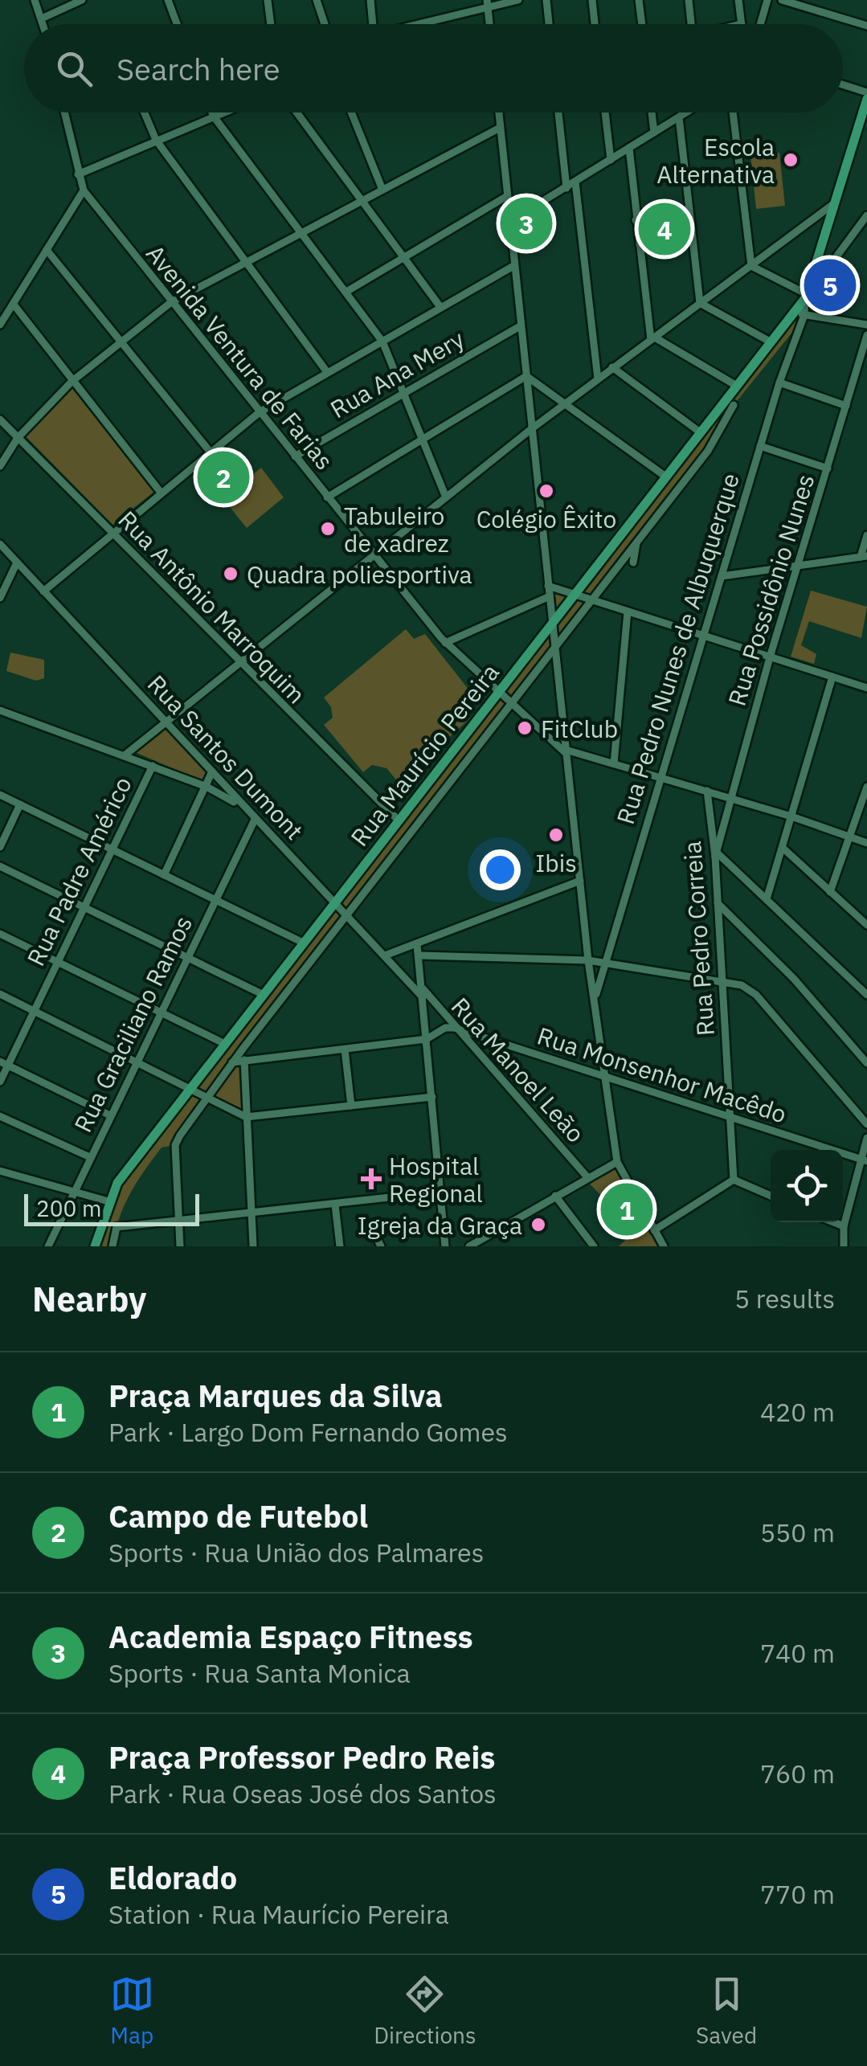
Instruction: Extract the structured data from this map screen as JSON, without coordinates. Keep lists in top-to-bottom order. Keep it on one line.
{"streets":{"main road":["Rua Maurício Pereira"],"street":["Avenida Ventura de Farias","Rua Ana Mery","Rua Possidônio Nunes","Rua Antônio Marroquim","Rua Pedro Nunes de Albuquerque","Rua Santos Dumont","Rua Padre Américo","Rua Pedro Correia","Rua Graciliano Ramos","Rua Manoel Leão","Rua Monsenhor Macêdo"]},"crossings":[["Avenida Ventura de Farias","Rua Ana Mery"],["Avenida Ventura de Farias","Rua Maurício Pereira"],["Rua Possidônio Nunes","Rua Pedro Correia"],["Rua Antônio Marroquim","Rua Maurício Pereira"],["Rua Pedro Nunes de Albuquerque","Rua Maurício Pereira"],["Rua Maurício Pereira","Rua Santos Dumont"],["Rua Santos Dumont","Rua Graciliano Ramos"],["Rua Pedro Correia","Rua Monsenhor Macêdo"],["Rua Manoel Leão","Rua Monsenhor Macêdo"]],"places":{"other":["Escola Alternativa","Colégio Êxito","Tabuleiro de xadrez","Quadra poliesportiva","FitClub","Ibis","Igreja da Graça"],"health":["Hospital Regional"]},"scale_bar":"200 m","page":{"search":"Search here","pins":["3","4","5","2","1"],"scale":"200 m","heading":["Nearby","5 results"],"list":[{"mark":"1","name":"Praça Marques da Silva","note":"Park · Largo Dom Fernando Gomes","value":"420 m"},{"mark":"2","name":"Campo de Futebol","note":"Sports · Rua União dos Palmares","value":"550 m"},{"mark":"3","name":"Academia Espaço Fitness","note":"Sports · Rua Santa Monica","value":"740 m"},{"mark":"4","name":"Praça Professor Pedro Reis","note":"Park · Rua Oseas José dos Santos","value":"760 m"},{"mark":"5","name":"Eldorado","note":"Station · Rua Maurício Pereira","value":"770 m"}],"nav":["Map","Directions","Saved"]}}
